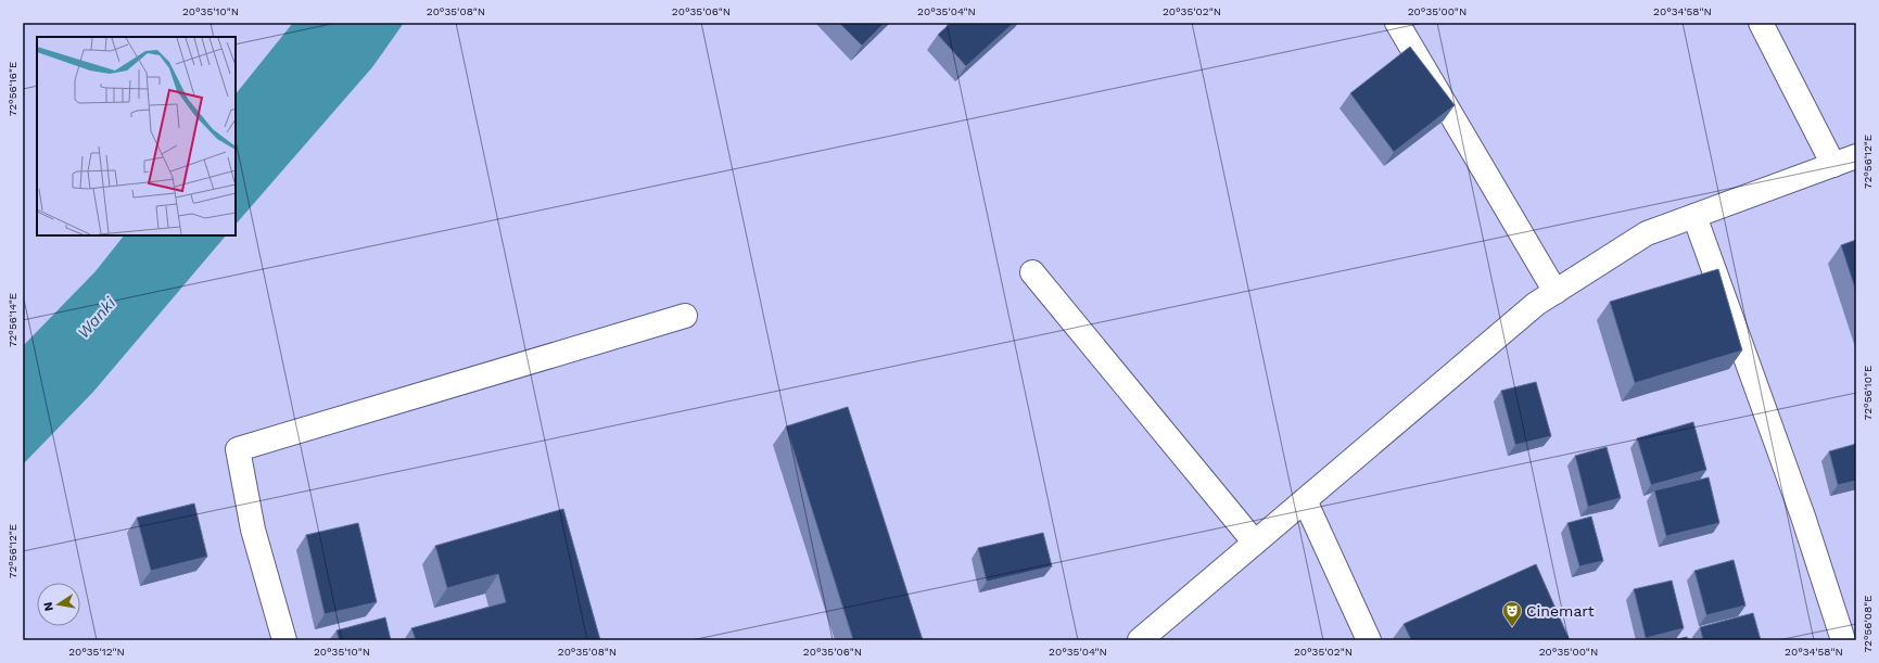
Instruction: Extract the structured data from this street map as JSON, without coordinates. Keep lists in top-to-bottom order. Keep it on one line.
{"water":["Wanki"],"places":{"theatre":["Cinemart"]},"north":"left","coordinates":["20°35'10\"N","20°35'08\"N","20°35'06\"N","20°35'04\"N","20°35'02\"N","20°35'00\"N","20°34'58\"N","72°56'16\"E","72°56'12\"E","72°56'14\"E","72°56'10\"E","72°56'08\"E","20°35'12\"N"]}
